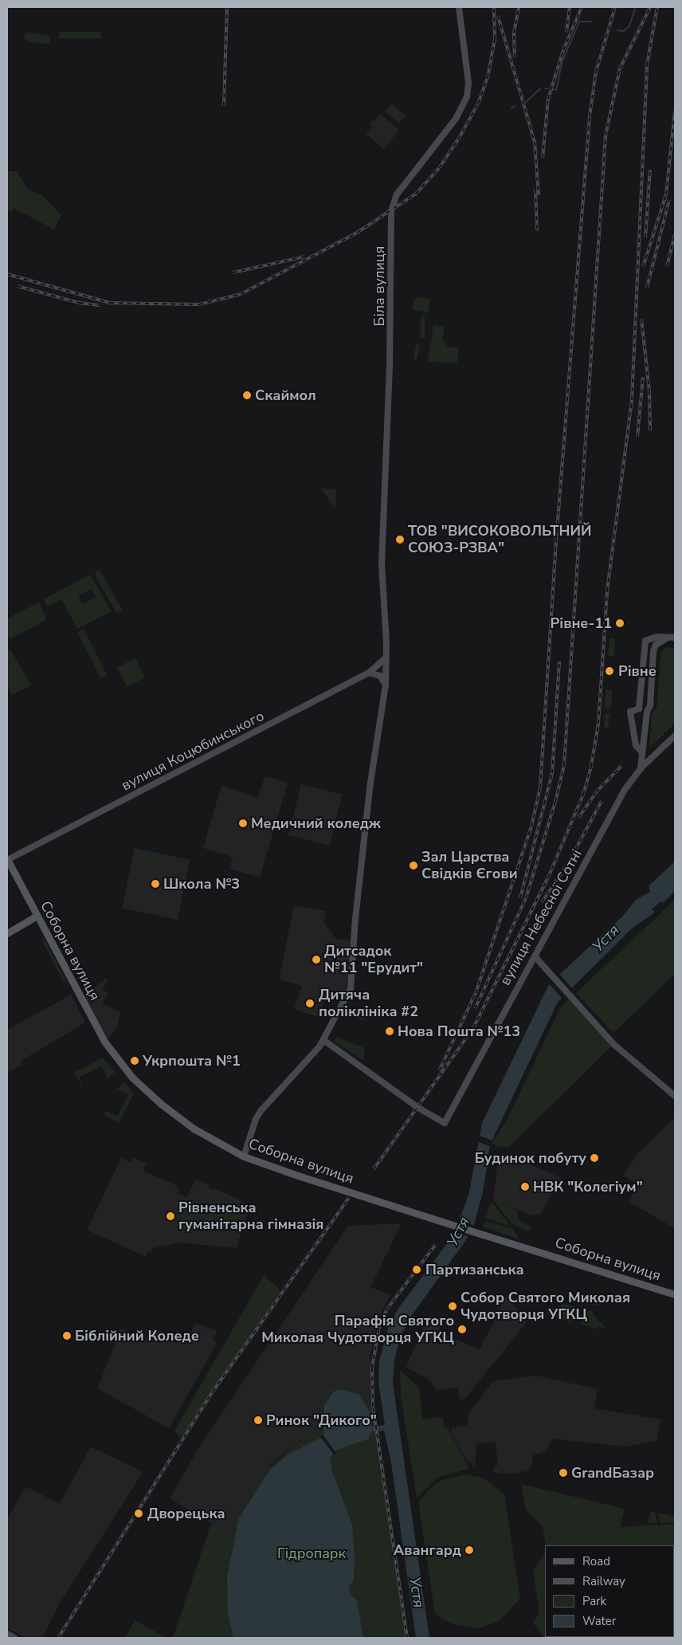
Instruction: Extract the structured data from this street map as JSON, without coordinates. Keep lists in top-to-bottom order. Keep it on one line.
{"streets":{"main road":["Соборна вулиця"],"street":["Біла вулиця","вулиця Коцюбинського","вулиця Небесної Сотні"]},"crossings":[["Біла вулиця","вулиця Коцюбинського"],["Біла вулиця","вулиця Небесної Сотні"],["Біла вулиця","Соборна вулиця"],["вулиця Коцюбинського","Соборна вулиця"]],"water":["Устя"],"parks":["Гідропарк"],"places":["Скаймол","ТОВ \"ВИСОКОВОЛЬТНИЙ СОЮЗ-РЗВА\"","Рівне-11","Рівне","Медичний коледж","Зал Царства Свідків Єгови","Школа №3","Дитсадок №11 \"Ерудит\"","Дитяча поліклініка #2","Нова Пошта №13","Укрпошта №1","Будинок побуту","НВК \"Колегіум\"","Рівненська гуманітарна гімназія","Партизанська","Собор Святого Миколая Чудотворця УГКЦ","Парафія Святого Миколая Чудотворця УГКЦ","Біблійний Коледе","Ринок \"Дикого\"","GrandБазар","Дворецька","Авангард"],"legend":["Road","Railway","Park","Water"]}
